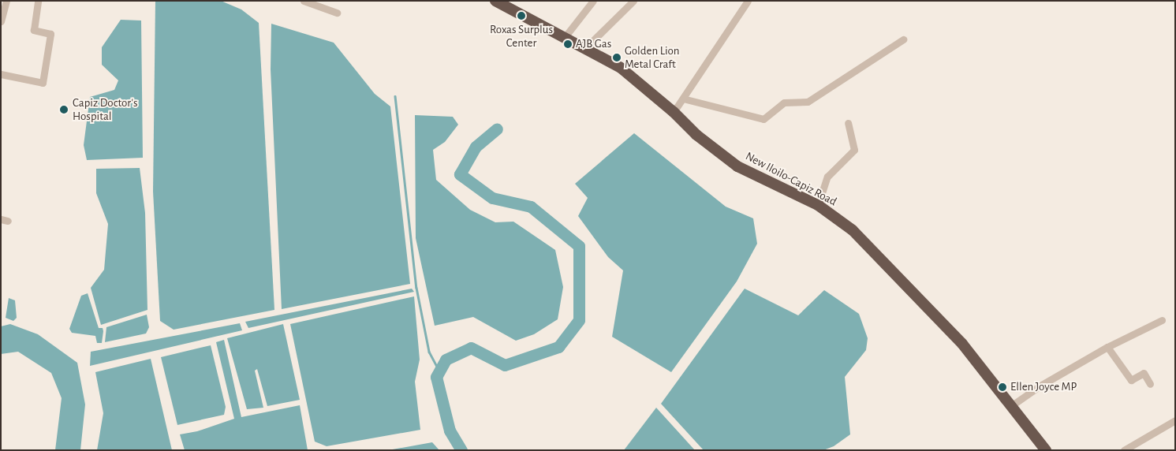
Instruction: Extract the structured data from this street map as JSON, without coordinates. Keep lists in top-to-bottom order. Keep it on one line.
{"streets":{"highway":["New Iloilo-Capiz Road"]},"places":["Roxas Surplus Center","AJB Gas","Golden Lion Metal Craft","Capiz Doctor's Hospital","Ellen Joyce MP"]}
